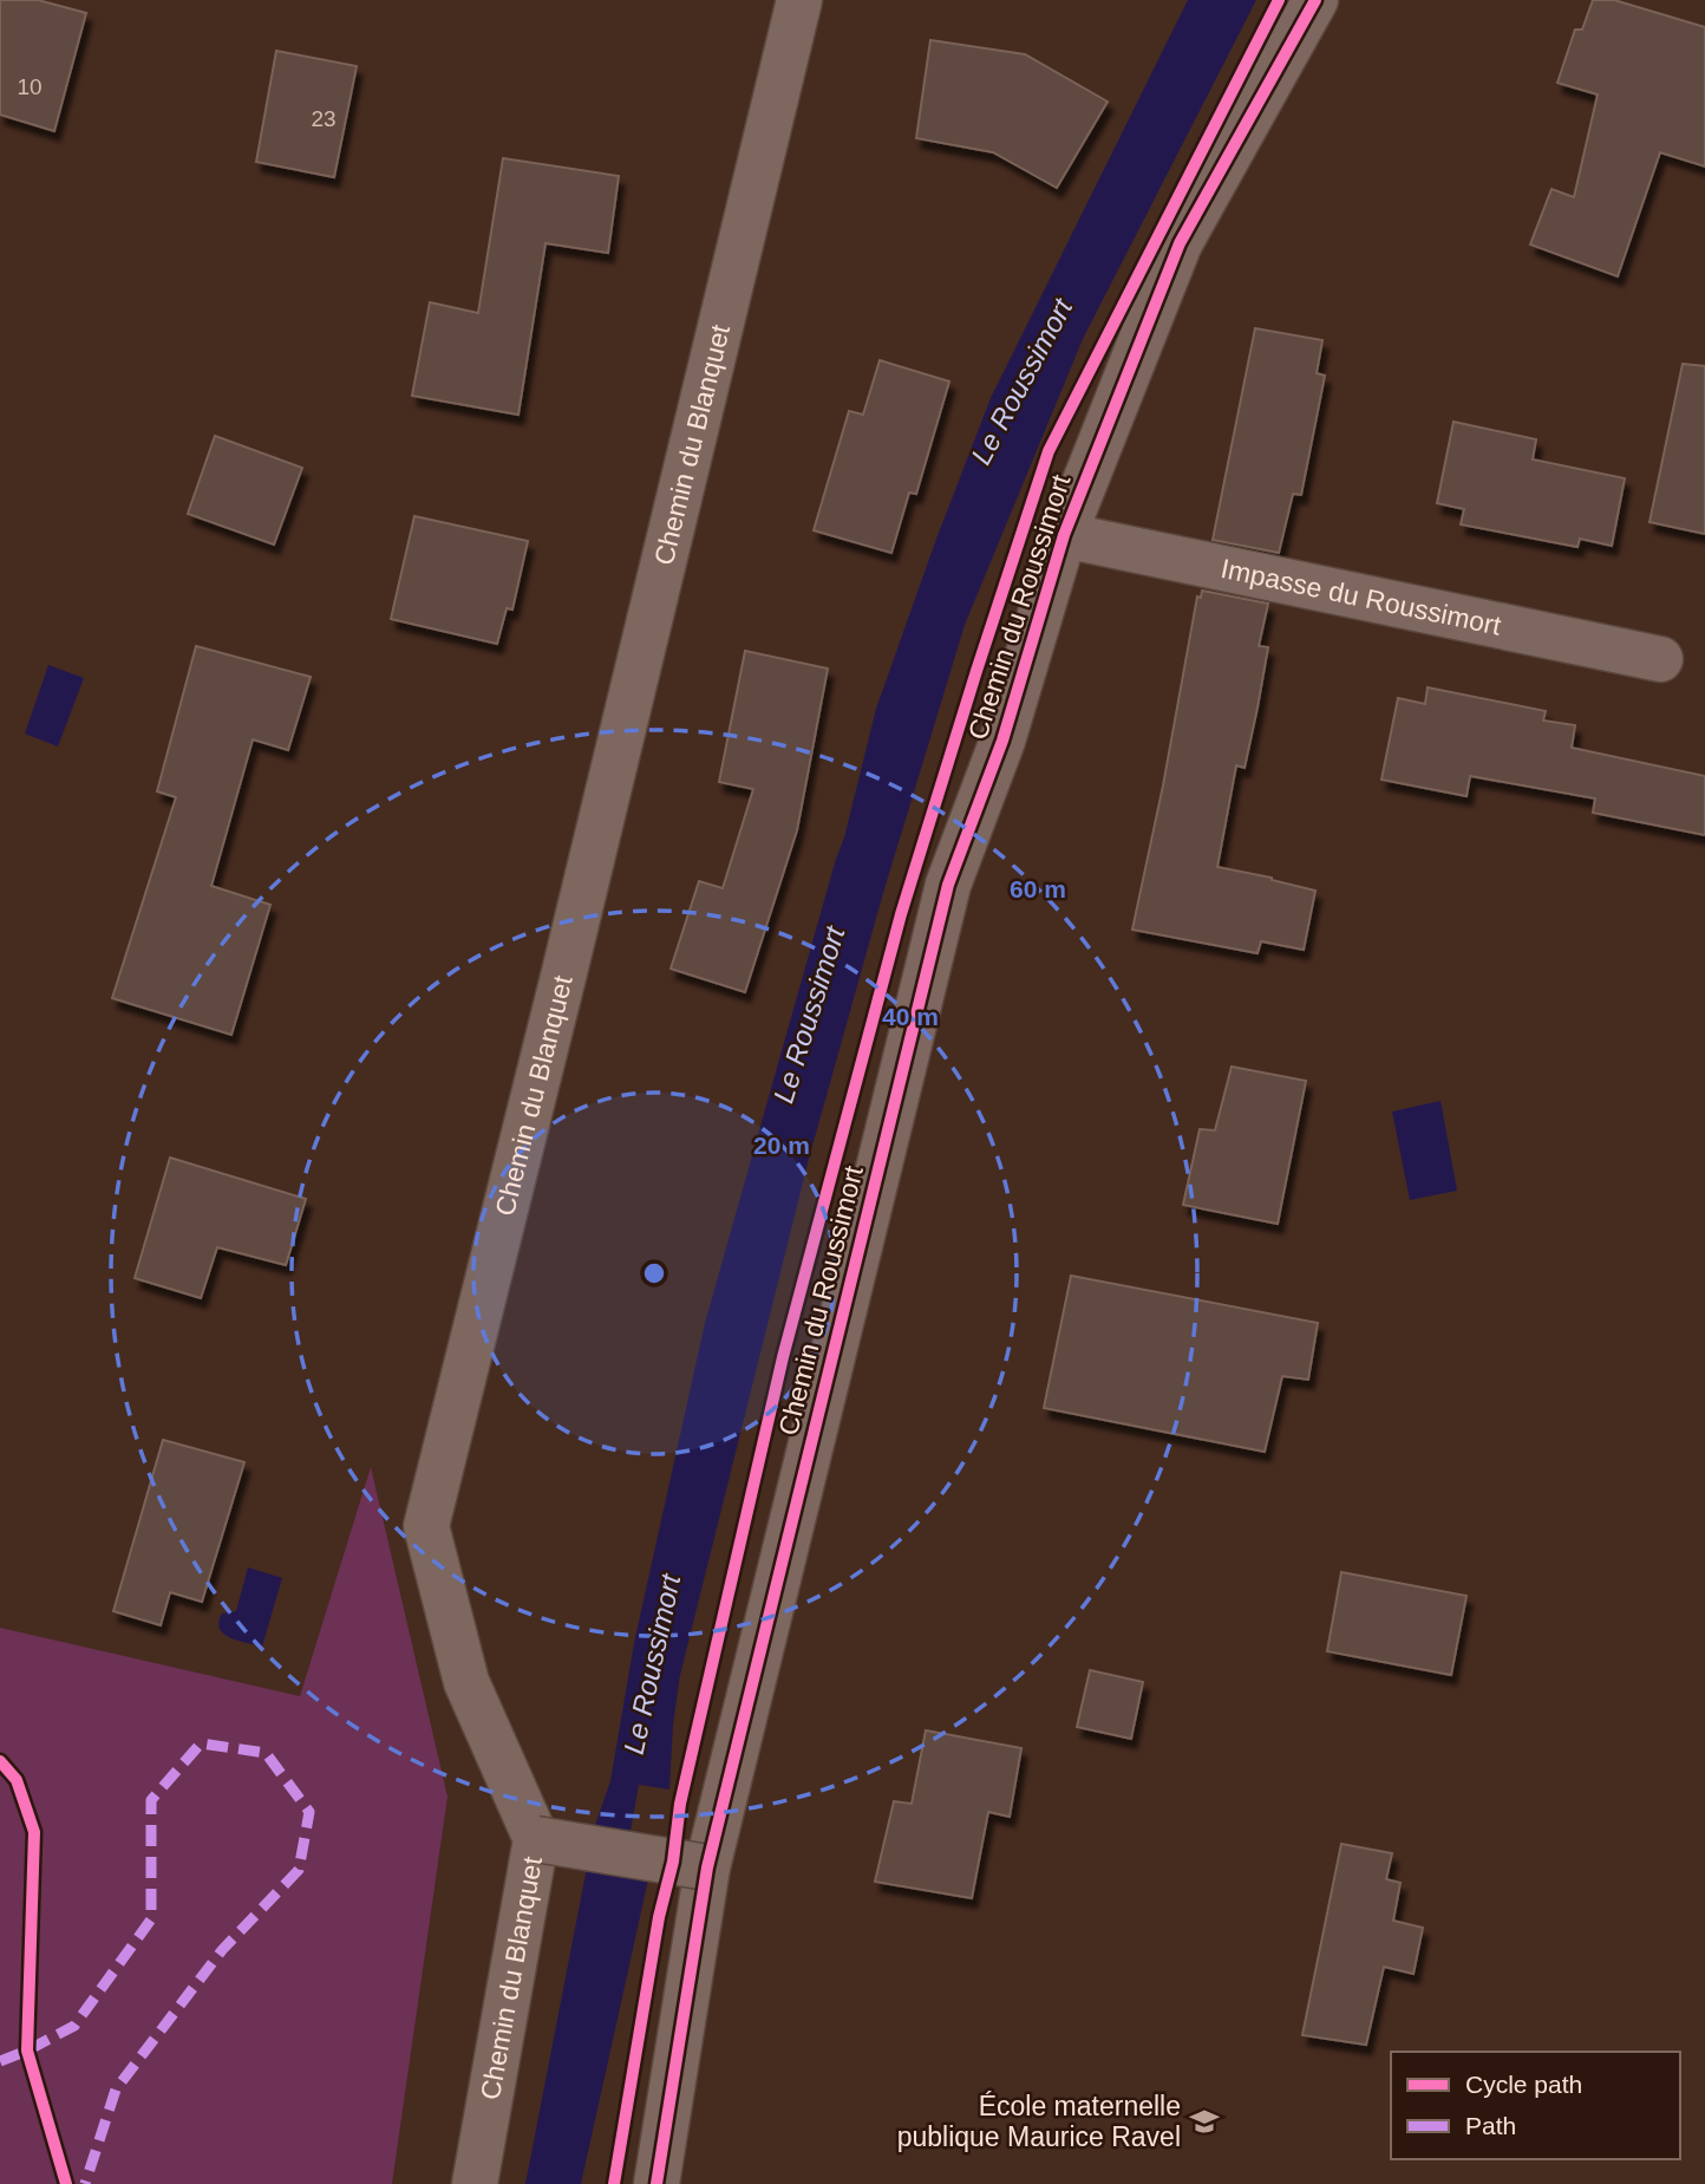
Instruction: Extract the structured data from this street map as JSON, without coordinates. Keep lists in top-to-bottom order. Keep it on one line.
{"streets":{"street":["Chemin du Blanquet","Impasse du Roussimort","Chemin du Roussimort"]},"crossings":[["Impasse du Roussimort","Chemin du Roussimort"]],"water":["Le Roussimort"],"places":{"school or university":["École maternelle publique Maurice Ravel"]},"house_numbers":["10","23"],"legend":["Cycle path","Path"],"rings":["60 m","40 m","20 m"]}
